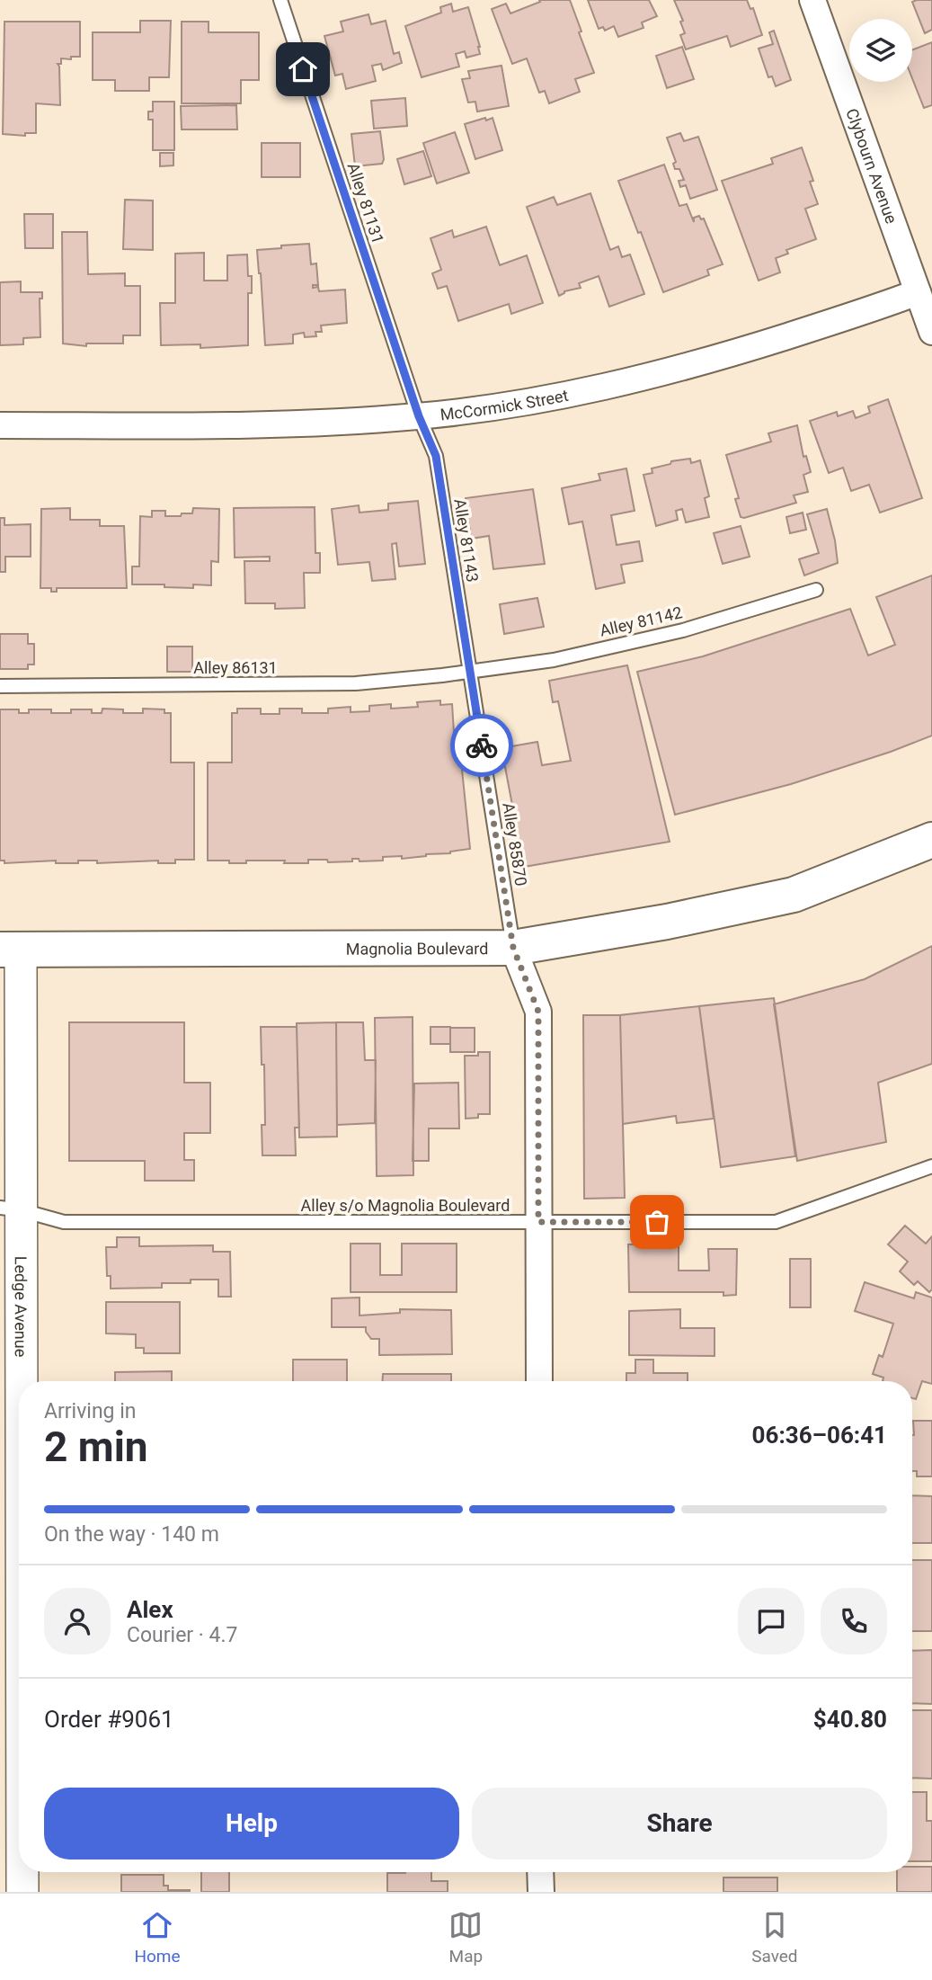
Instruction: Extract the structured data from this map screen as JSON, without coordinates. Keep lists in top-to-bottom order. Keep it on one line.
{"streets":{"main road":["Magnolia Boulevard"],"street":["Clybourn Avenue","McCormick Street","Ledge Avenue"],"lane":["Alley 81131","Alley 81143","Alley 81142","Alley 86131","Alley 85870","Alley s/o Magnolia Boulevard"]},"crossings":[["Clybourn Avenue","McCormick Street"],["Alley 81131","McCormick Street"],["Alley 81131","Alley 81143"],["McCormick Street","Alley 81143"],["Alley 81143","Alley 81142"],["Alley 81143","Alley 86131"],["Alley 81143","Alley 85870"],["Alley 81142","Alley 86131"],["Alley 81142","Alley 85870"],["Alley 86131","Alley 85870"],["Alley 85870","Magnolia Boulevard"],["Magnolia Boulevard","Ledge Avenue"],["Alley s/o Magnolia Boulevard","Ledge Avenue"]],"page":{"heading":["2 min","Arriving in","06:36–06:41"],"panel":["Alex","Courier · 4.7","Order #9061","$40.80"],"bar":"On the way · 140 m","buttons":["Help","Share"],"tabs":["Home","Map","Saved"]}}
